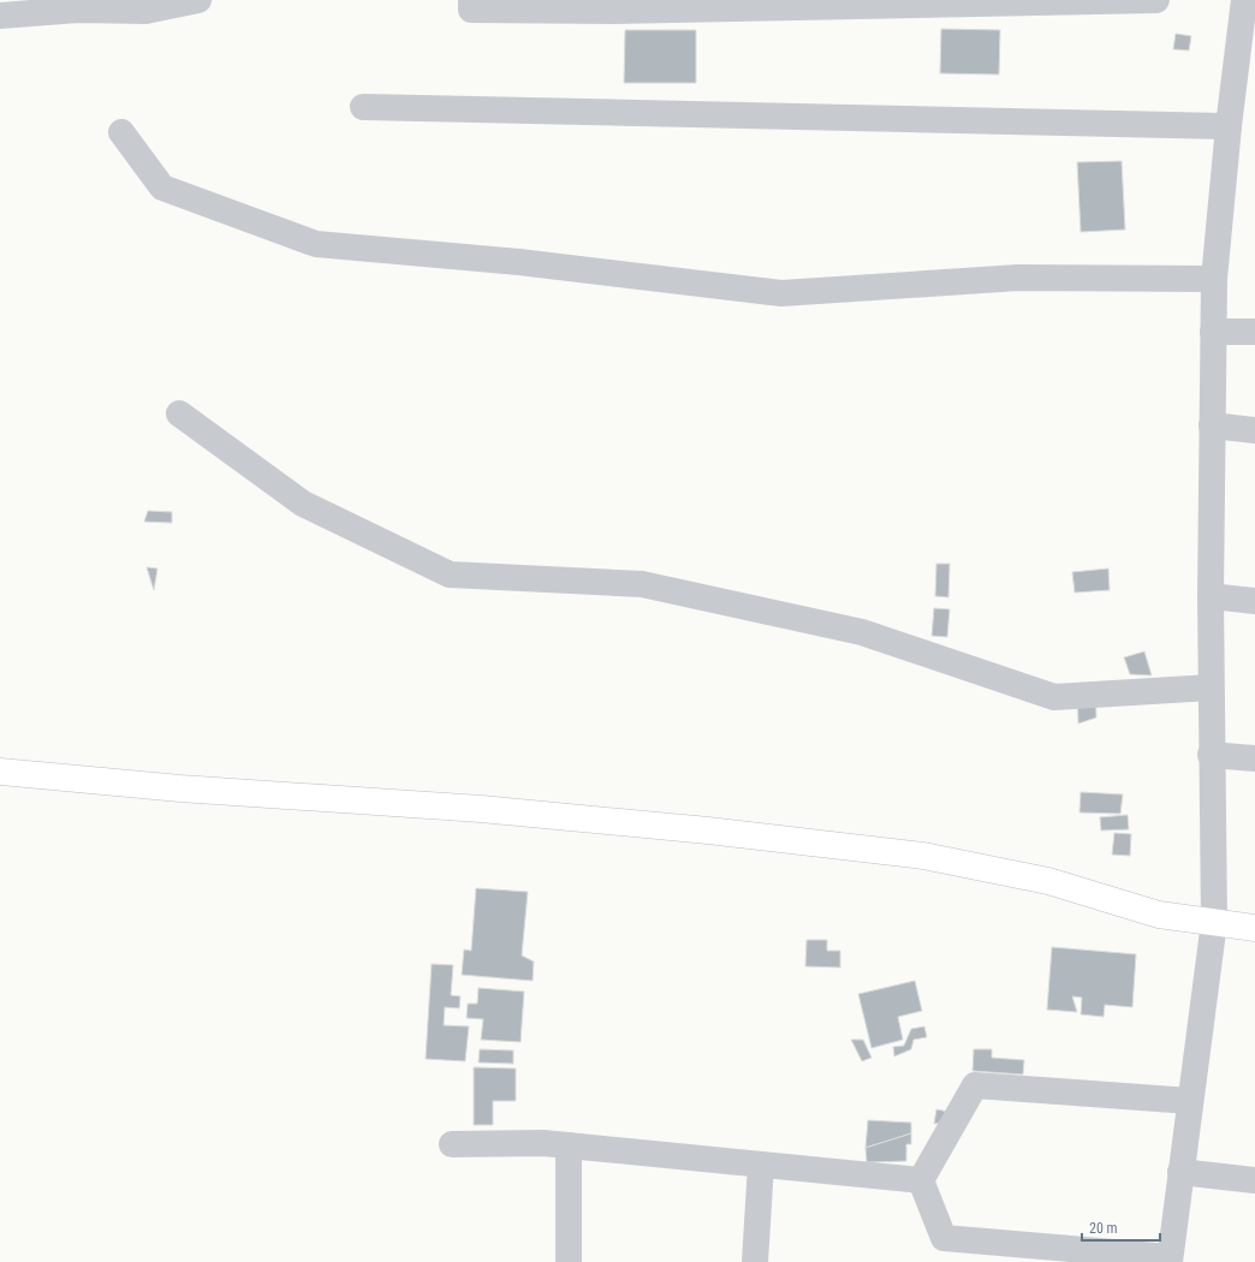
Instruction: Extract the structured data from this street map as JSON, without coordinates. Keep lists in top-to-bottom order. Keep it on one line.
{"scale_bar":"20 m"}
